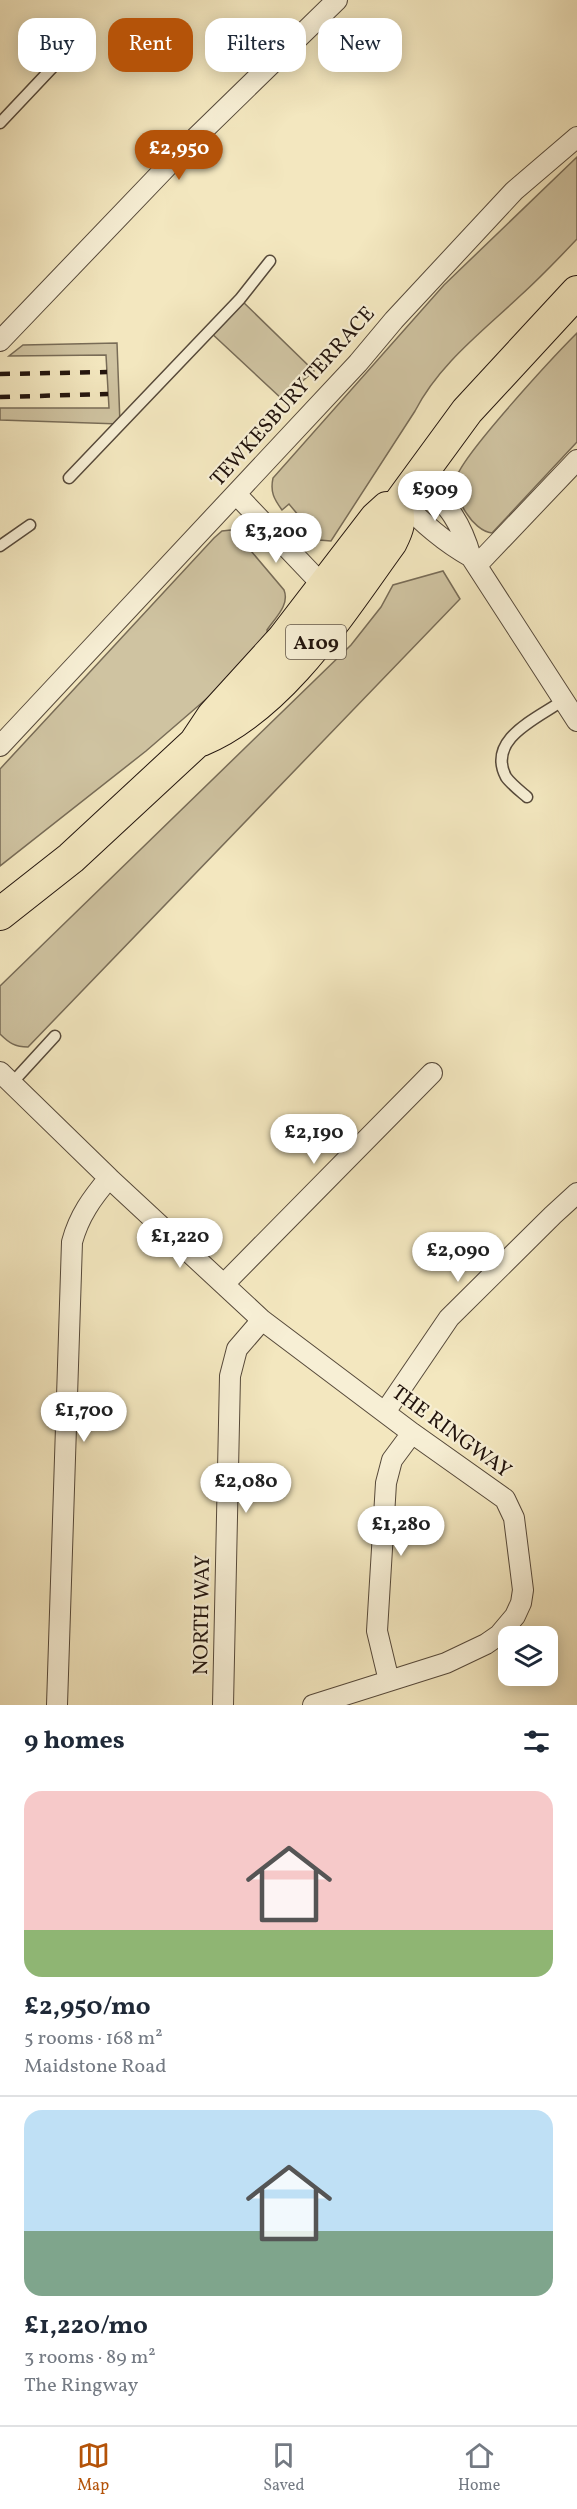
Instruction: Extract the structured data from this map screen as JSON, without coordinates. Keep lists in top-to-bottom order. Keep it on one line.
{"streets":{"main road":["A109"],"street":["TEWKESBURY TERRACE","THE RINGWAY","NORTH WAY"]},"crossings":[["THE RINGWAY","NORTH WAY"]],"page":{"chip":["Buy","Rent","Filters","New"],"price":["£2,950","£909","£3,200","£2,190","£1,220","£2,090","£1,700","£2,080","£1,280"],"heading":"9 homes","list":[{"name":"£2,950/mo","note":"5 rooms · 168 m² · Maidstone Road"},{"name":"£1,220/mo","note":"3 rooms · 89 m² · The Ringway"}],"tabs":["Map","Saved","Home"]}}
